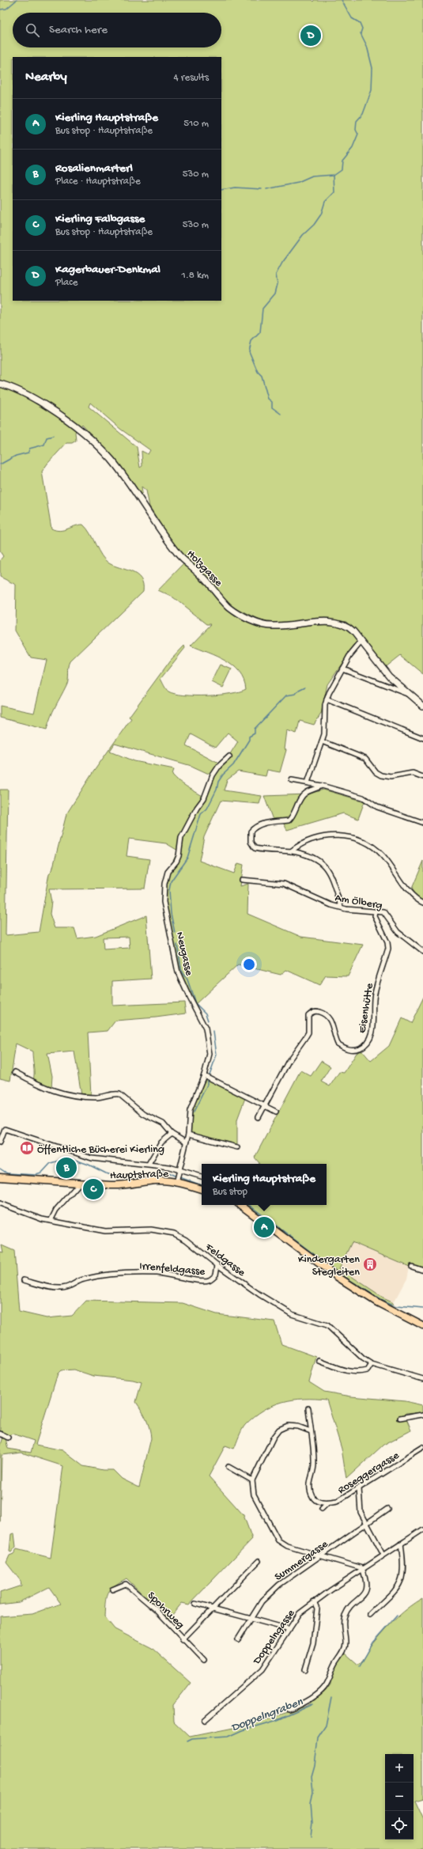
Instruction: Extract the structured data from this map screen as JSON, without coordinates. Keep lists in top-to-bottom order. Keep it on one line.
{"streets":{"main road":["Hauptstraße"],"street":["Holzgasse","Am Ölberg","Neugasse","Eisenhütte","Feldgasse","Irrenfeldgasse","Roseggergasse","Summergasse","Spohrweg","Doppelngasse"]},"crossings":[["Am Ölberg","Eisenhütte"],["Neugasse","Hauptstraße"],["Feldgasse","Irrenfeldgasse"]],"water":["Doppelngraben"],"places":{"library":["Öffentliche Bücherei Kierling"],"building":["Kindergarten Stegleiten"]},"page":{"search":"Search here","pins":["D","B","C","A"],"heading":["Nearby","4 results"],"list":[{"mark":"A","name":"Kierling Hauptstraße","note":"Bus stop · Hauptstraße","value":"510 m"},{"mark":"B","name":"Rosalienmarterl","note":"Place · Hauptstraße","value":"530 m"},{"mark":"C","name":"Kierling Falbgasse","note":"Bus stop · Hauptstraße","value":"530 m"},{"mark":"D","name":"Kagerbauer-Denkmal","note":"Place","value":"1.8 km"}],"popup":["Kierling Hauptstraße","Bus stop"],"map_buttons":["+","−"]}}
